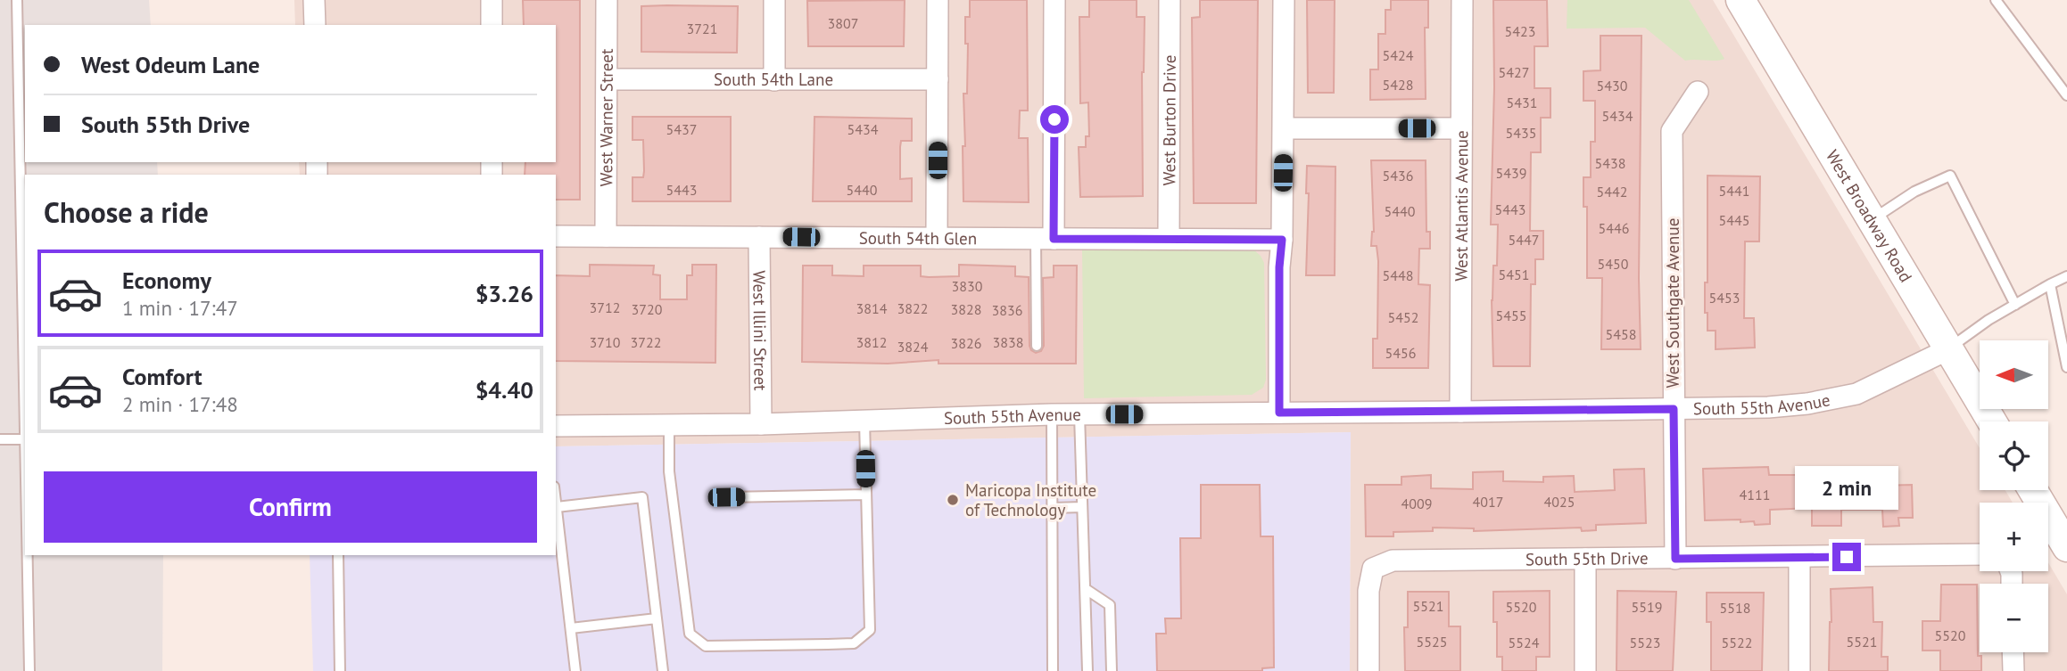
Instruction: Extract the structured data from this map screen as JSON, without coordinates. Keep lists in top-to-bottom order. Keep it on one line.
{"streets":{"main road":["West Broadway Road"],"street":["South 54th Lane","West Warner Street","West Burton Drive","West Atlantis Avenue","South 54th Glen","West Southgate Avenue","West Illini Street","South 55th Avenue","South 55th Drive"]},"crossings":[["South 54th Lane","West Warner Street"],["West Warner Street","South 54th Glen"],["West Burton Drive","South 54th Glen"],["West Atlantis Avenue","South 55th Avenue"],["West Broadway Road","South 55th Avenue"],["South 54th Glen","West Illini Street"],["West Southgate Avenue","South 55th Avenue"],["West Southgate Avenue","South 55th Drive"],["West Illini Street","South 55th Avenue"]],"places":["Maricopa Institute of Technology"],"house_numbers":["3807","3721","5423","5424","5427","5428","5430","5431","5434","5437","5434","5435","5438","5439","5436","5443","5440","5441","5442","5443","5440","5445","5446","5447","5450","5451","5448","3830","5453","3712","3814","3822","3720","3828","3836","5455","5452","5458","3710","3722","3812","3838","3826","3824","5456","4111","4017","4025","4009","5521","5520","5519","5518","5520","5525","5521","5524","5523","5522"],"north":"left","page":{"banner":["West Odeum Lane","South 55th Drive"],"heading":"Choose a ride","list":[{"name":"Economy","note":"1 min · 17:47","value":"$3.26"},{"name":"Comfort","note":"2 min · 17:48","value":"$4.40"}],"map_buttons":["+","−"],"buttons":"Confirm","bubble":"2 min"}}
